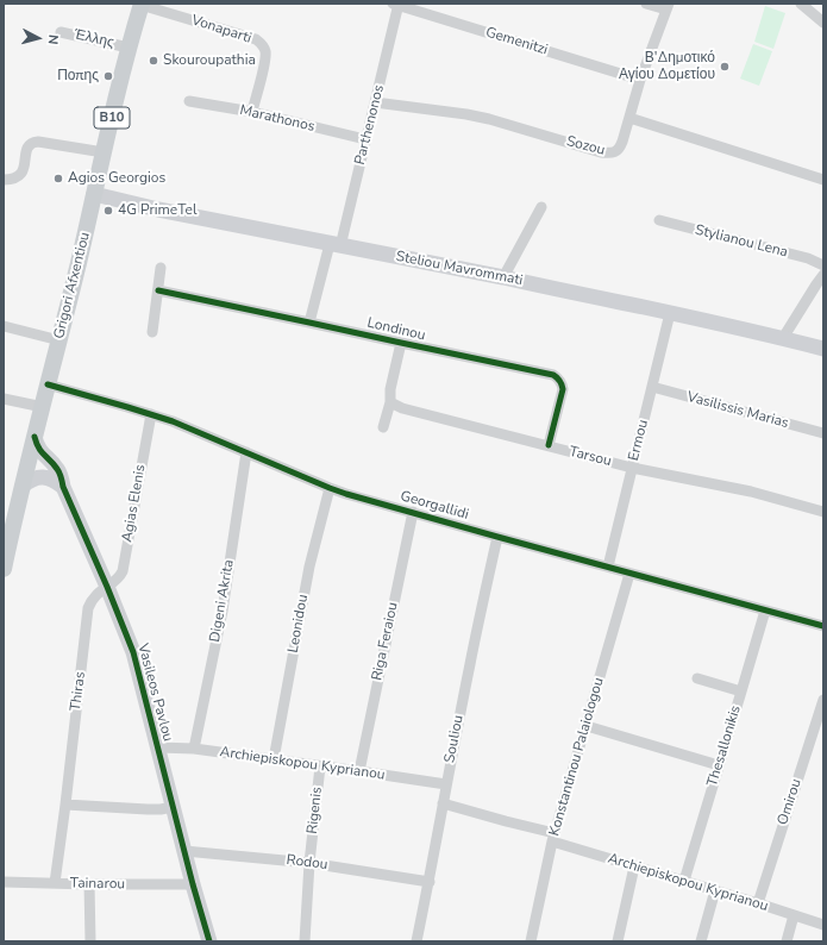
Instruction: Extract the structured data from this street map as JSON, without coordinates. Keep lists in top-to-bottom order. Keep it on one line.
{"streets":{"main road":["B10","Steliou Mavrommati","Grigori Afxentiou","Vasileos Pavlou"],"street":["Vonaparti","Έλλης","Gemenitzi","Marathonos","Parthenonos","Sozou","Stylianou Lena","Londinou","Vasilissis Marias","Ermou","Tarsou","Agias Elenis","Georgallidi","Digeni Akrita","Leonidou","Riga Feraiou","Thiras","Souliou","Thesallonikis","Konstantinou Palaiologou","Archiepiskopou Kyprianou","Omirou","Rigenis","Rodou","Tainarou"]},"crossings":[["Vonaparti","Marathonos"],["Vonaparti","Grigori Afxentiou"],["Έλλης","Grigori Afxentiou"],["Gemenitzi","Parthenonos"],["Marathonos","Parthenonos"],["Parthenonos","Sozou"],["Parthenonos","Steliou Mavrommati"],["Parthenonos","Londinou"],["Steliou Mavrommati","Grigori Afxentiou"],["Steliou Mavrommati","Ermou"],["Grigori Afxentiou","Georgallidi"],["Grigori Afxentiou","Vasileos Pavlou"],["Londinou","Tarsou"],["Vasilissis Marias","Ermou"],["Ermou","Tarsou"],["Ermou","Georgallidi"],["Agias Elenis","Georgallidi"],["Agias Elenis","Thiras"],["Agias Elenis","Vasileos Pavlou"],["Georgallidi","Digeni Akrita"],["Georgallidi","Leonidou"],["Georgallidi","Riga Feraiou"],["Georgallidi","Souliou"],["Georgallidi","Thesallonikis"],["Georgallidi","Konstantinou Palaiologou"],["Digeni Akrita","Archiepiskopou Kyprianou"],["Leonidou","Archiepiskopou Kyprianou"],["Riga Feraiou","Archiepiskopou Kyprianou"],["Thiras","Vasileos Pavlou"],["Thiras","Tainarou"],["Vasileos Pavlou","Archiepiskopou Kyprianou"],["Vasileos Pavlou","Rodou"],["Vasileos Pavlou","Tainarou"],["Souliou","Archiepiskopou Kyprianou"],["Souliou","Rodou"],["Thesallonikis","Archiepiskopou Kyprianou"],["Konstantinou Palaiologou","Archiepiskopou Kyprianou"],["Archiepiskopou Kyprianou","Omirou"],["Archiepiskopou Kyprianou","Rigenis"],["Rigenis","Rodou"]],"places":["Skouroupathia","Β'Δημοτικό Αγίου Δομετίου","Ποπης","Agios Georgios","4G PrimeTel"],"north":"right"}
